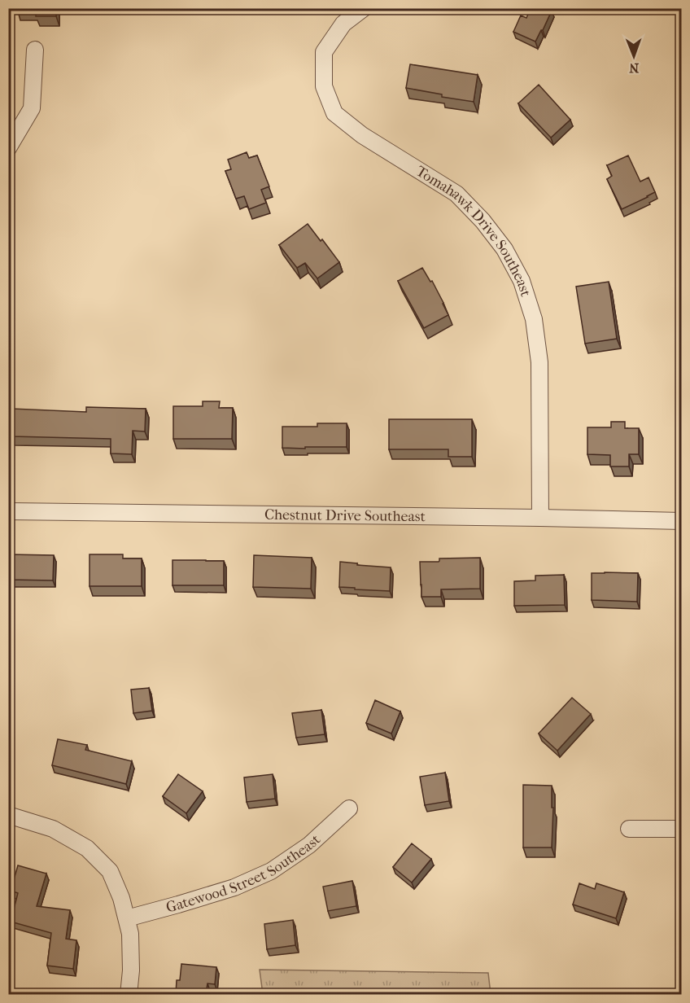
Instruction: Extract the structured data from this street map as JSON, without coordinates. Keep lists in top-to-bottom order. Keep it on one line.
{"streets":{"street":["Tomahawk Drive Southeast","Chestnut Drive Southeast","Gatewood Street Southeast"]},"crossings":[["Tomahawk Drive Southeast","Chestnut Drive Southeast"]],"north":"bottom"}
